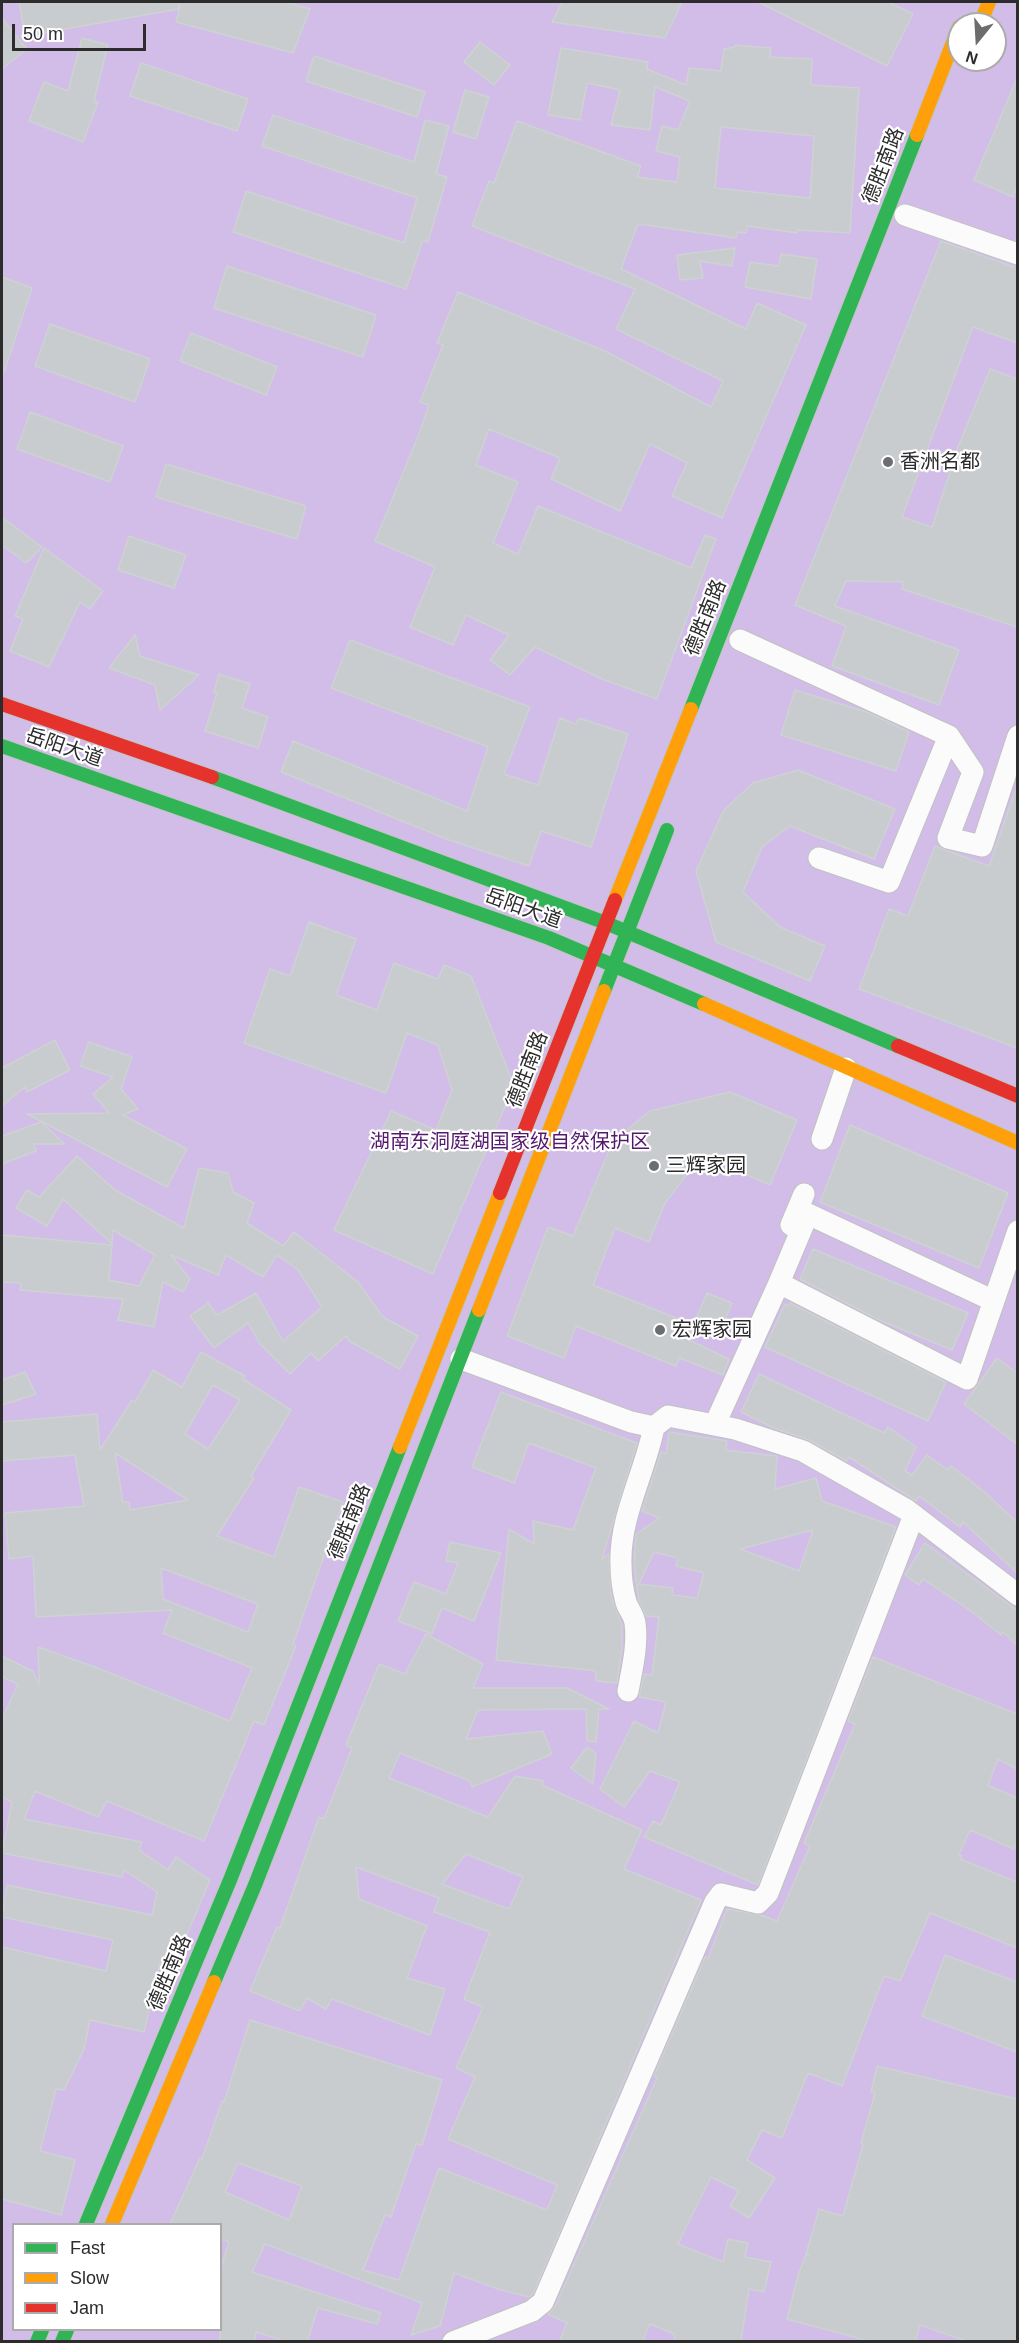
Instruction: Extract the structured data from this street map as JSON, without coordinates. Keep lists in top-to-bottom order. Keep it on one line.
{"streets":{"main road":["德胜南路","岳阳大道"]},"crossings":[["德胜南路","岳阳大道"]],"parks":["湖南东洞庭湖国家级自然保护区"],"places":["香洲名都","三辉家园","宏辉家园"],"legend":["Fast","Slow","Jam"],"scale_bar":"50 m","north":"bottom"}
